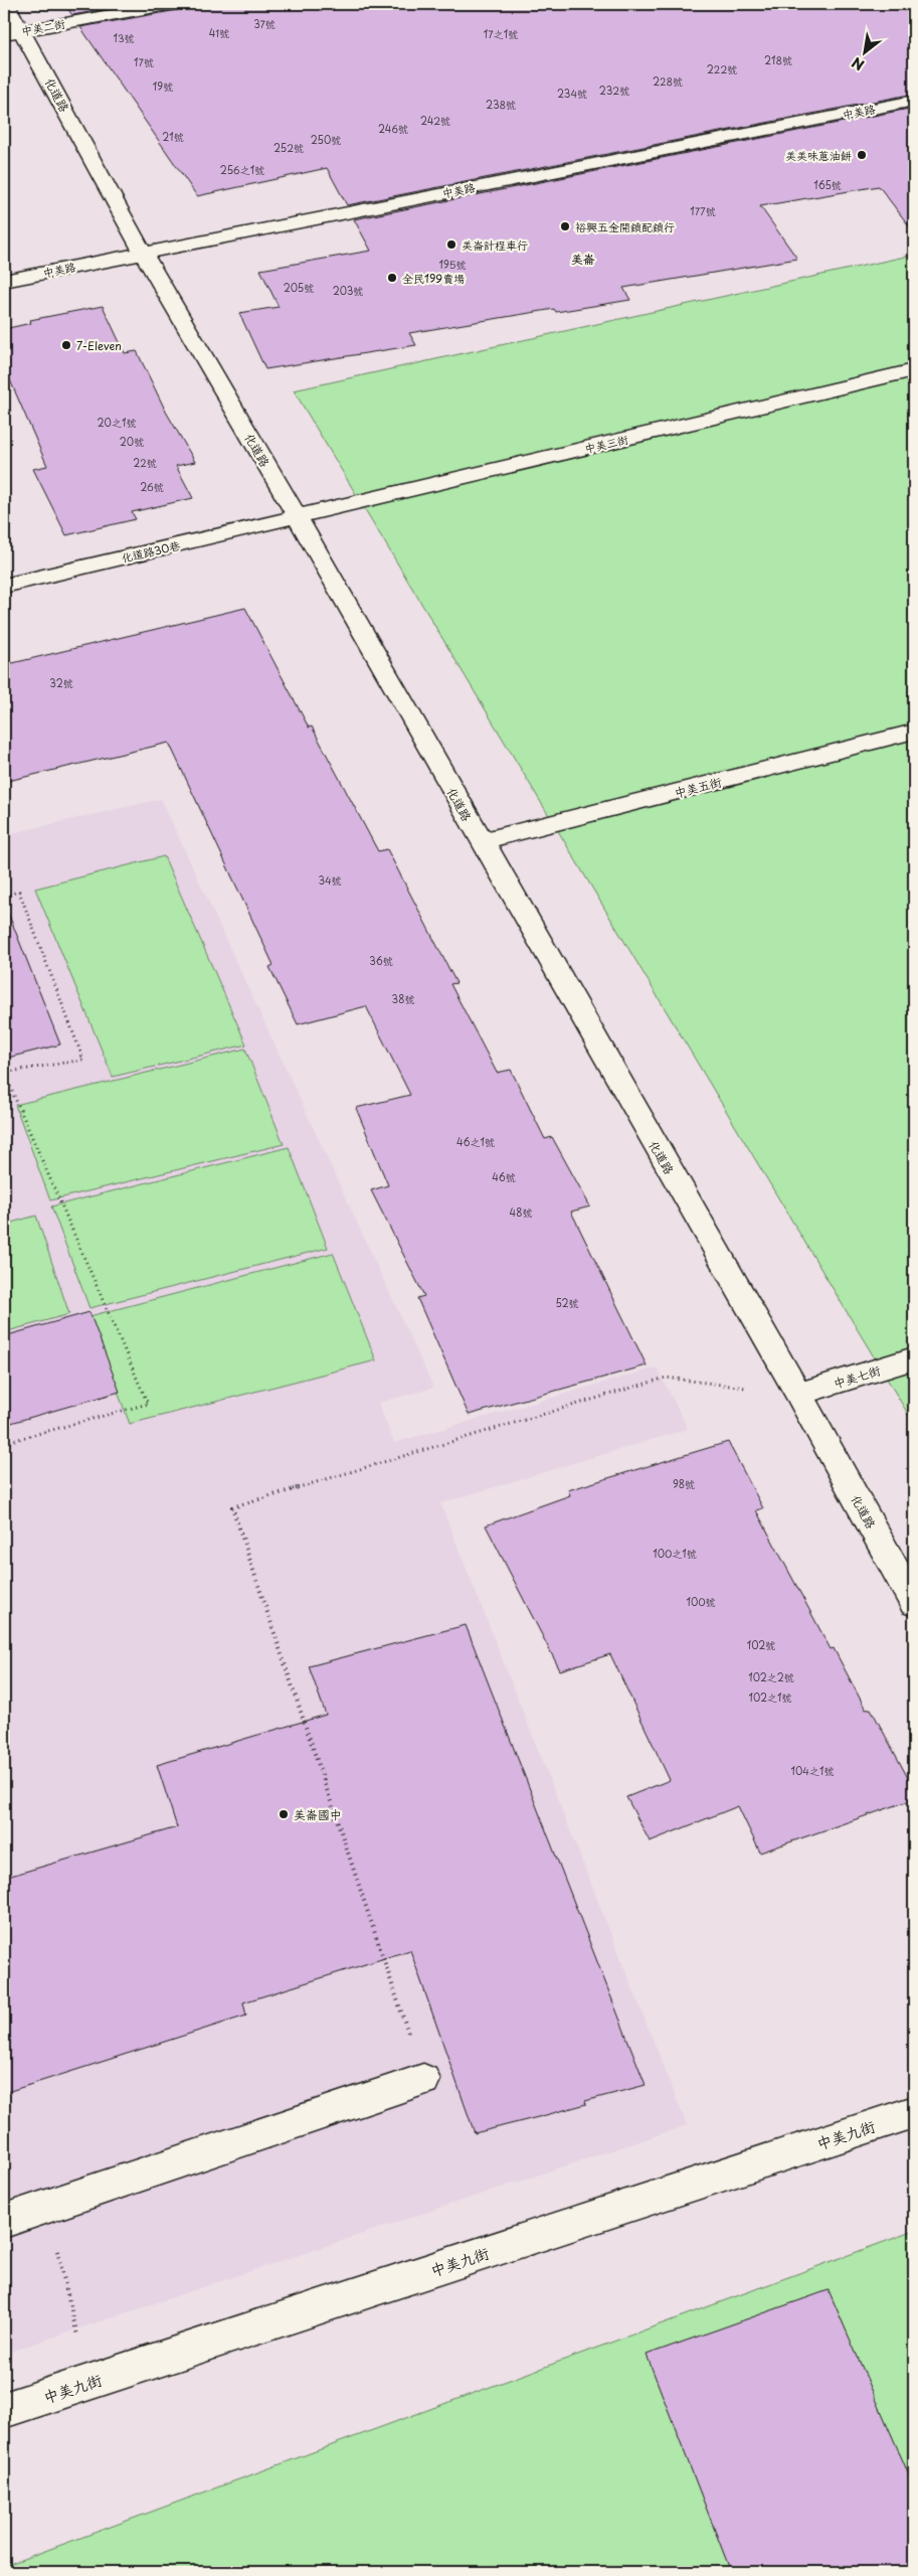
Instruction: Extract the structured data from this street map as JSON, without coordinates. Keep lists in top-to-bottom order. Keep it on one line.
{"streets":{"street":["中美二街","化道路","中美路","中美三街","化道路30巷","中美五街","中美七街","中美九街"]},"crossings":[["中美二街","化道路"],["化道路","中美路"],["化道路","中美三街"],["化道路","化道路30巷"],["化道路","中美五街"],["化道路","中美七街"],["中美三街","化道路30巷"]],"districts":["美崙"],"places":["美美味蔥油餅","裕興五金開鎖配鎖行","美崙計程車行","全民199賣場","7-Eleven","美崙國中"],"house_numbers":["37號","41號","17之1號","13號","218號","17號","222號","228號","19號","232號","234號","238號","242號","246號","21號","250號","252號","256之1號","165號","177號","195號","205號","203號","20之1號","20號","22號","26號","32號","34號","36號","38號","46之1號","46號","48號","52號","98號","100之1號","100號","102號","102之2號","102之1號","104之1號"],"north":"bottom left"}
